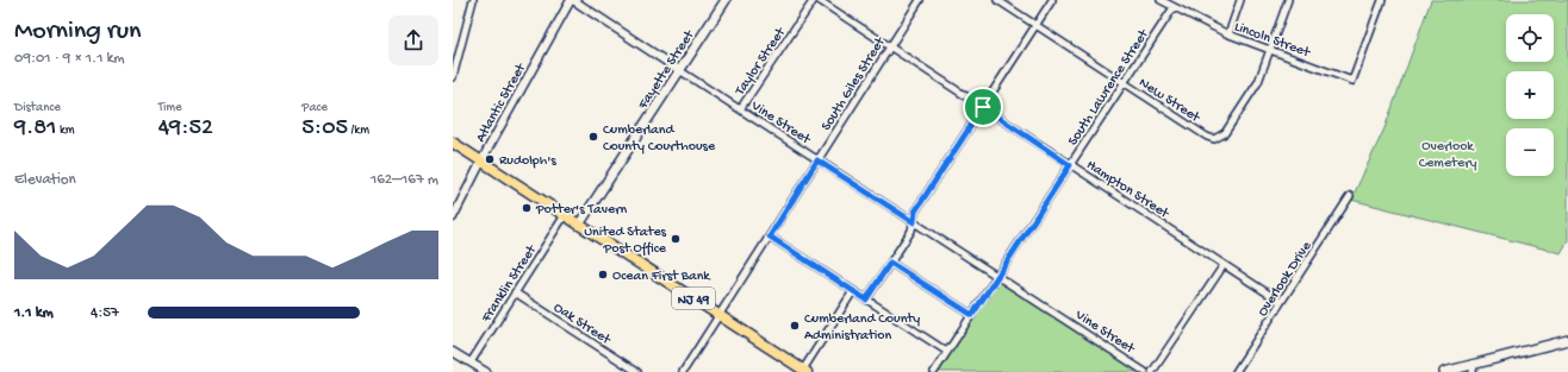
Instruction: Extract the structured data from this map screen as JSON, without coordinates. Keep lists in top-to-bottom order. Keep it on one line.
{"streets":{"highway":["NJ 49"],"main road":["Fayette Street"],"street":["Lincoln Street","Taylor Street","South Giles Street","South Lawrence Street","New Street","Atlantic Street","Vine Street","Hampton Street","Overlook Drive","Franklin Street","Oak Street"]},"crossings":[["Lincoln Street","South Lawrence Street"],["Lincoln Street","New Street"],["Taylor Street","Vine Street"],["Fayette Street","Vine Street"],["Fayette Street","NJ 49"],["South Giles Street","Vine Street"],["South Giles Street","Hampton Street"],["South Giles Street","NJ 49"],["South Lawrence Street","New Street"],["South Lawrence Street","Vine Street"],["South Lawrence Street","Hampton Street"],["Atlantic Street","Vine Street"],["Atlantic Street","NJ 49"],["Hampton Street","Overlook Drive"],["Franklin Street","NJ 49"],["Franklin Street","Oak Street"]],"parks":["Overlook Cemetery"],"places":["Cumberland County Courthouse","Rudolph's","Potter's Tavern","United States Post Office","Ocean First Bank","Cumberland County Administration"],"page":{"heading":["Morning run","09:01 · 9 × 1.1 km"],"map_buttons":["+","−"],"stats":[["Distance","9.81 km"],["Time","49:52"],["Pace","5:05 /km"]],"chart":["Elevation","162–167 m"],"list":[{"name":"1.1 km","note":"4:57"}]}}
